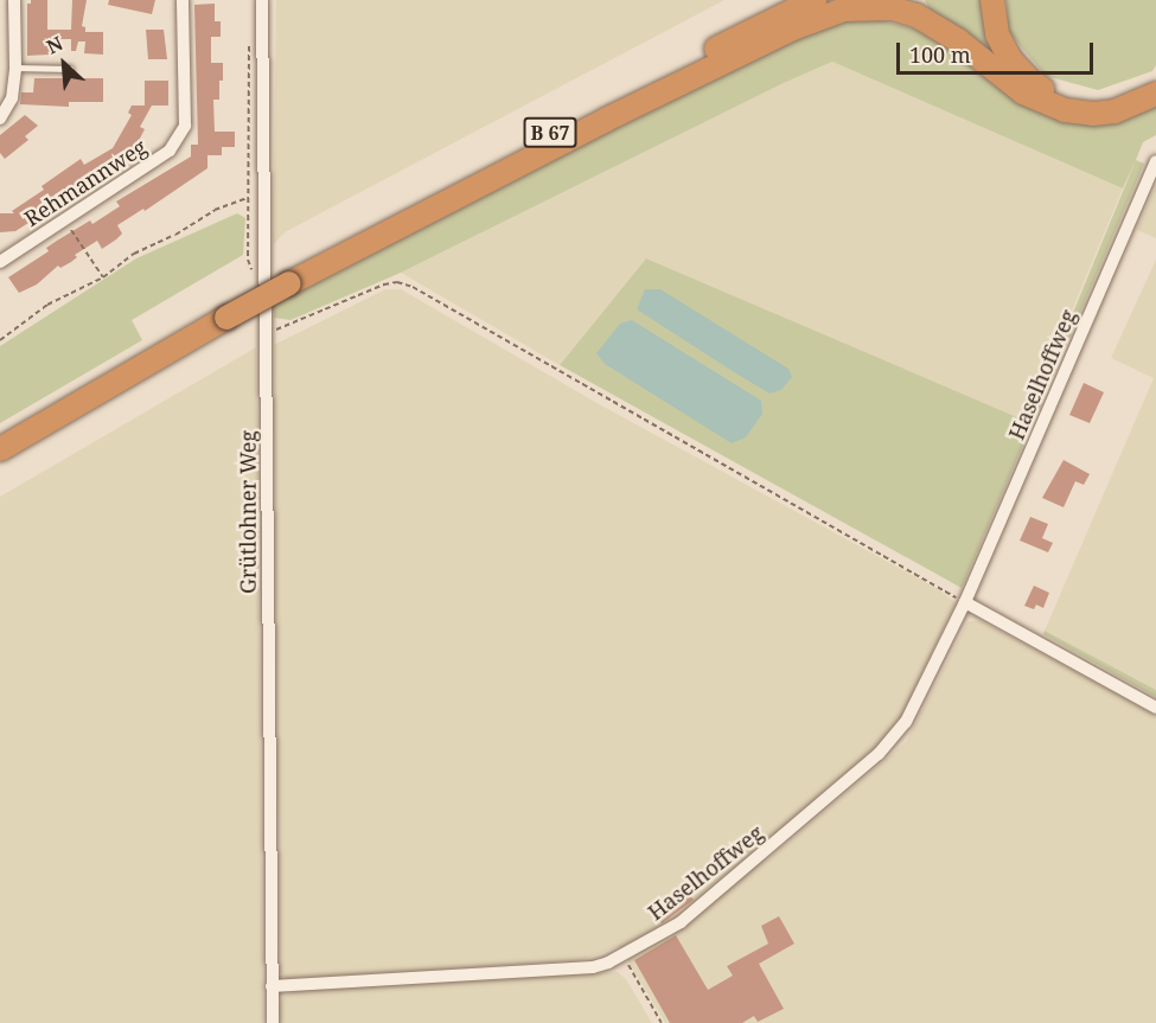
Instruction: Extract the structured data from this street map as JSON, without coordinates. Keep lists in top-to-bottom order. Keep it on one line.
{"streets":{"highway":["B 67"],"street":["Rehmannweg","Haselhoffweg","Grütlohner Weg"]},"crossings":[["B 67","Grütlohner Weg"],["Haselhoffweg","Grütlohner Weg"]],"scale_bar":"100 m","north":"top left"}
